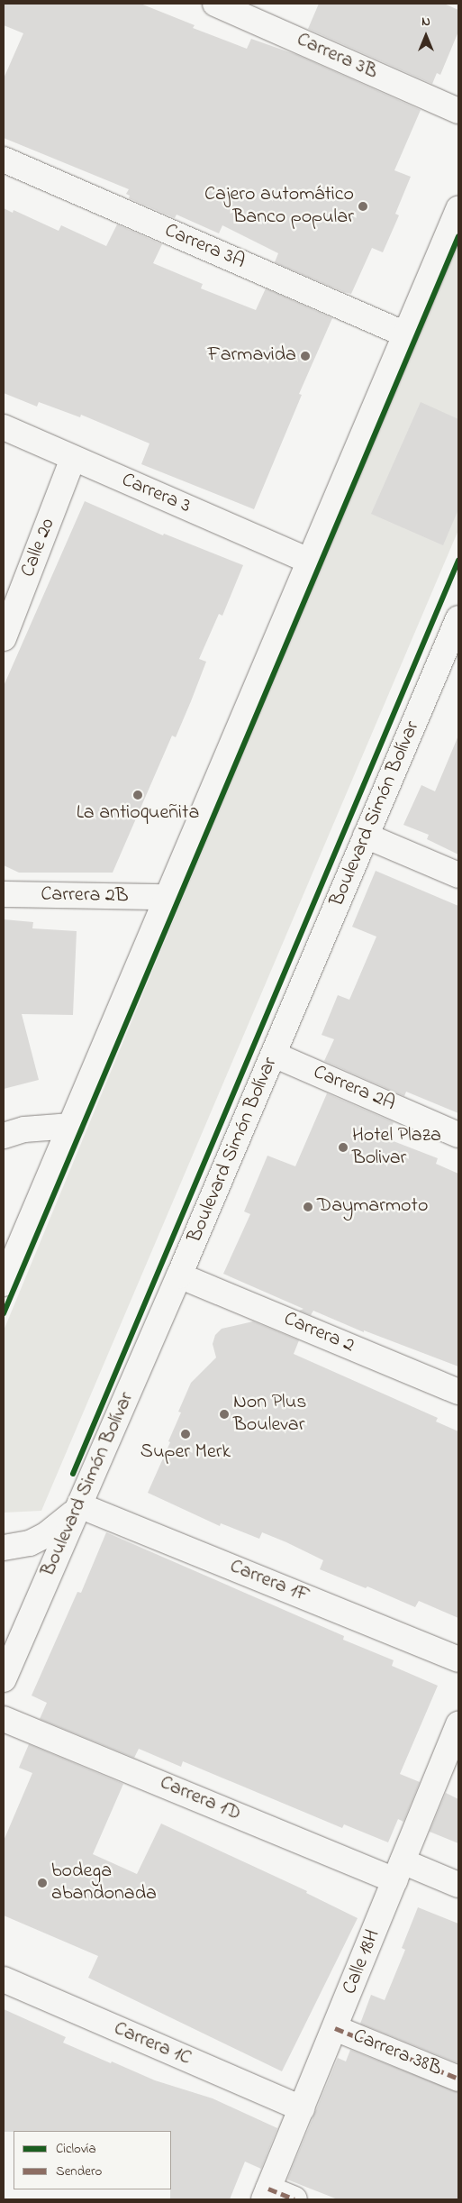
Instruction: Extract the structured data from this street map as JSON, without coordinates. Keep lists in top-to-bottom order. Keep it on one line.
{"streets":{"main road":["Carrera 3B","Carrera 3A","Carrera 3","Calle 20","Boulevard Simón Bolívar","Carrera 2B","Carrera 2A","Carrera 2","Carrera 1F","Carrera 1D","Calle 18H","Carrera 1C","Carrera 38B"]},"crossings":[["Carrera 3","Calle 20"],["Boulevard Simón Bolívar","Carrera 2A"],["Boulevard Simón Bolívar","Carrera 2"],["Boulevard Simón Bolívar","Carrera 1F"],["Carrera 1D","Calle 18H"],["Calle 18H","Carrera 1C"],["Calle 18H","Carrera 38B"]],"places":["Cajero automático Banco popular","Farmavida","La antioqueñita","Hotel Plaza Bolivar","Daymarmoto","Non Plus Boulevar","Super Merk","bodega abandonada"],"legend":["Ciclovía","Sendero"],"north":"top"}
